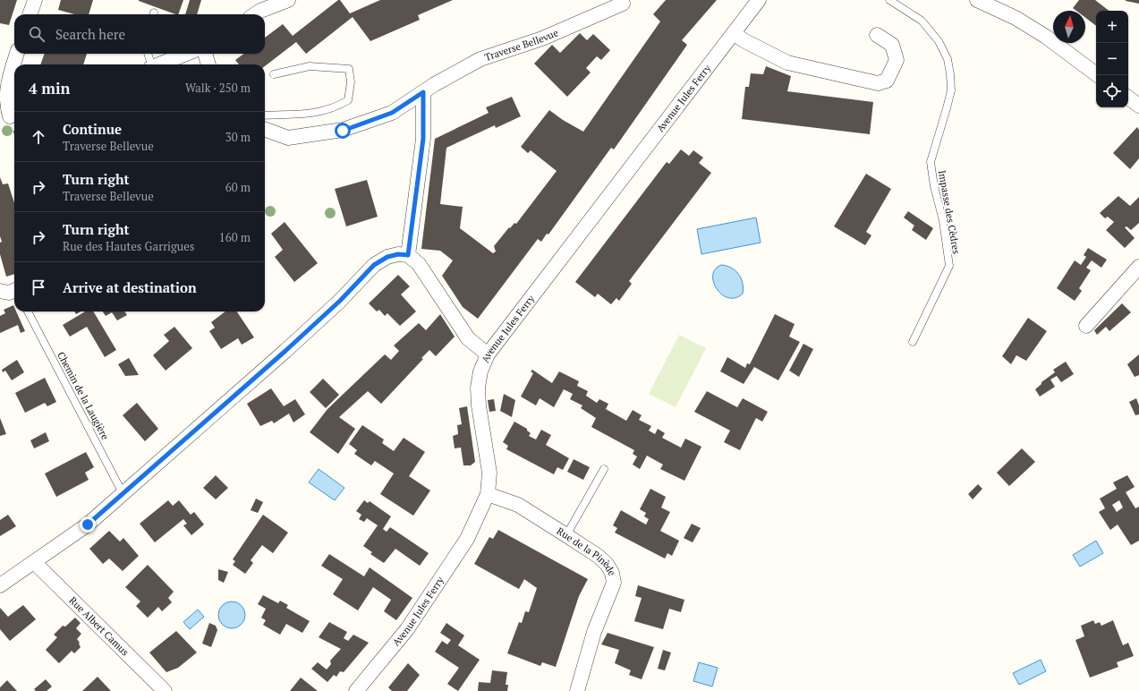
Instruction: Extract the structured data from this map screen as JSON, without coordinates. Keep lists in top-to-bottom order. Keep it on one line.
{"streets":{"street":["Traverse Bellevue","Avenue Jules Ferry","Rue de la Pinède","Rue Albert Camus"],"lane":["Impasse des Cèdres","Chemin de la Laugière"]},"crossings":[["Avenue Jules Ferry","Rue de la Pinède"]],"north":"top","page":{"map_buttons":["+","−"],"search":"Search here","heading":["4 min","Walk · 250 m"],"list":[["Continue","Traverse Bellevue","30 m"],["Turn right","Traverse Bellevue","60 m"],["Turn right","Rue des Hautes Garrigues","160 m"],"Arrive at destination"]}}
